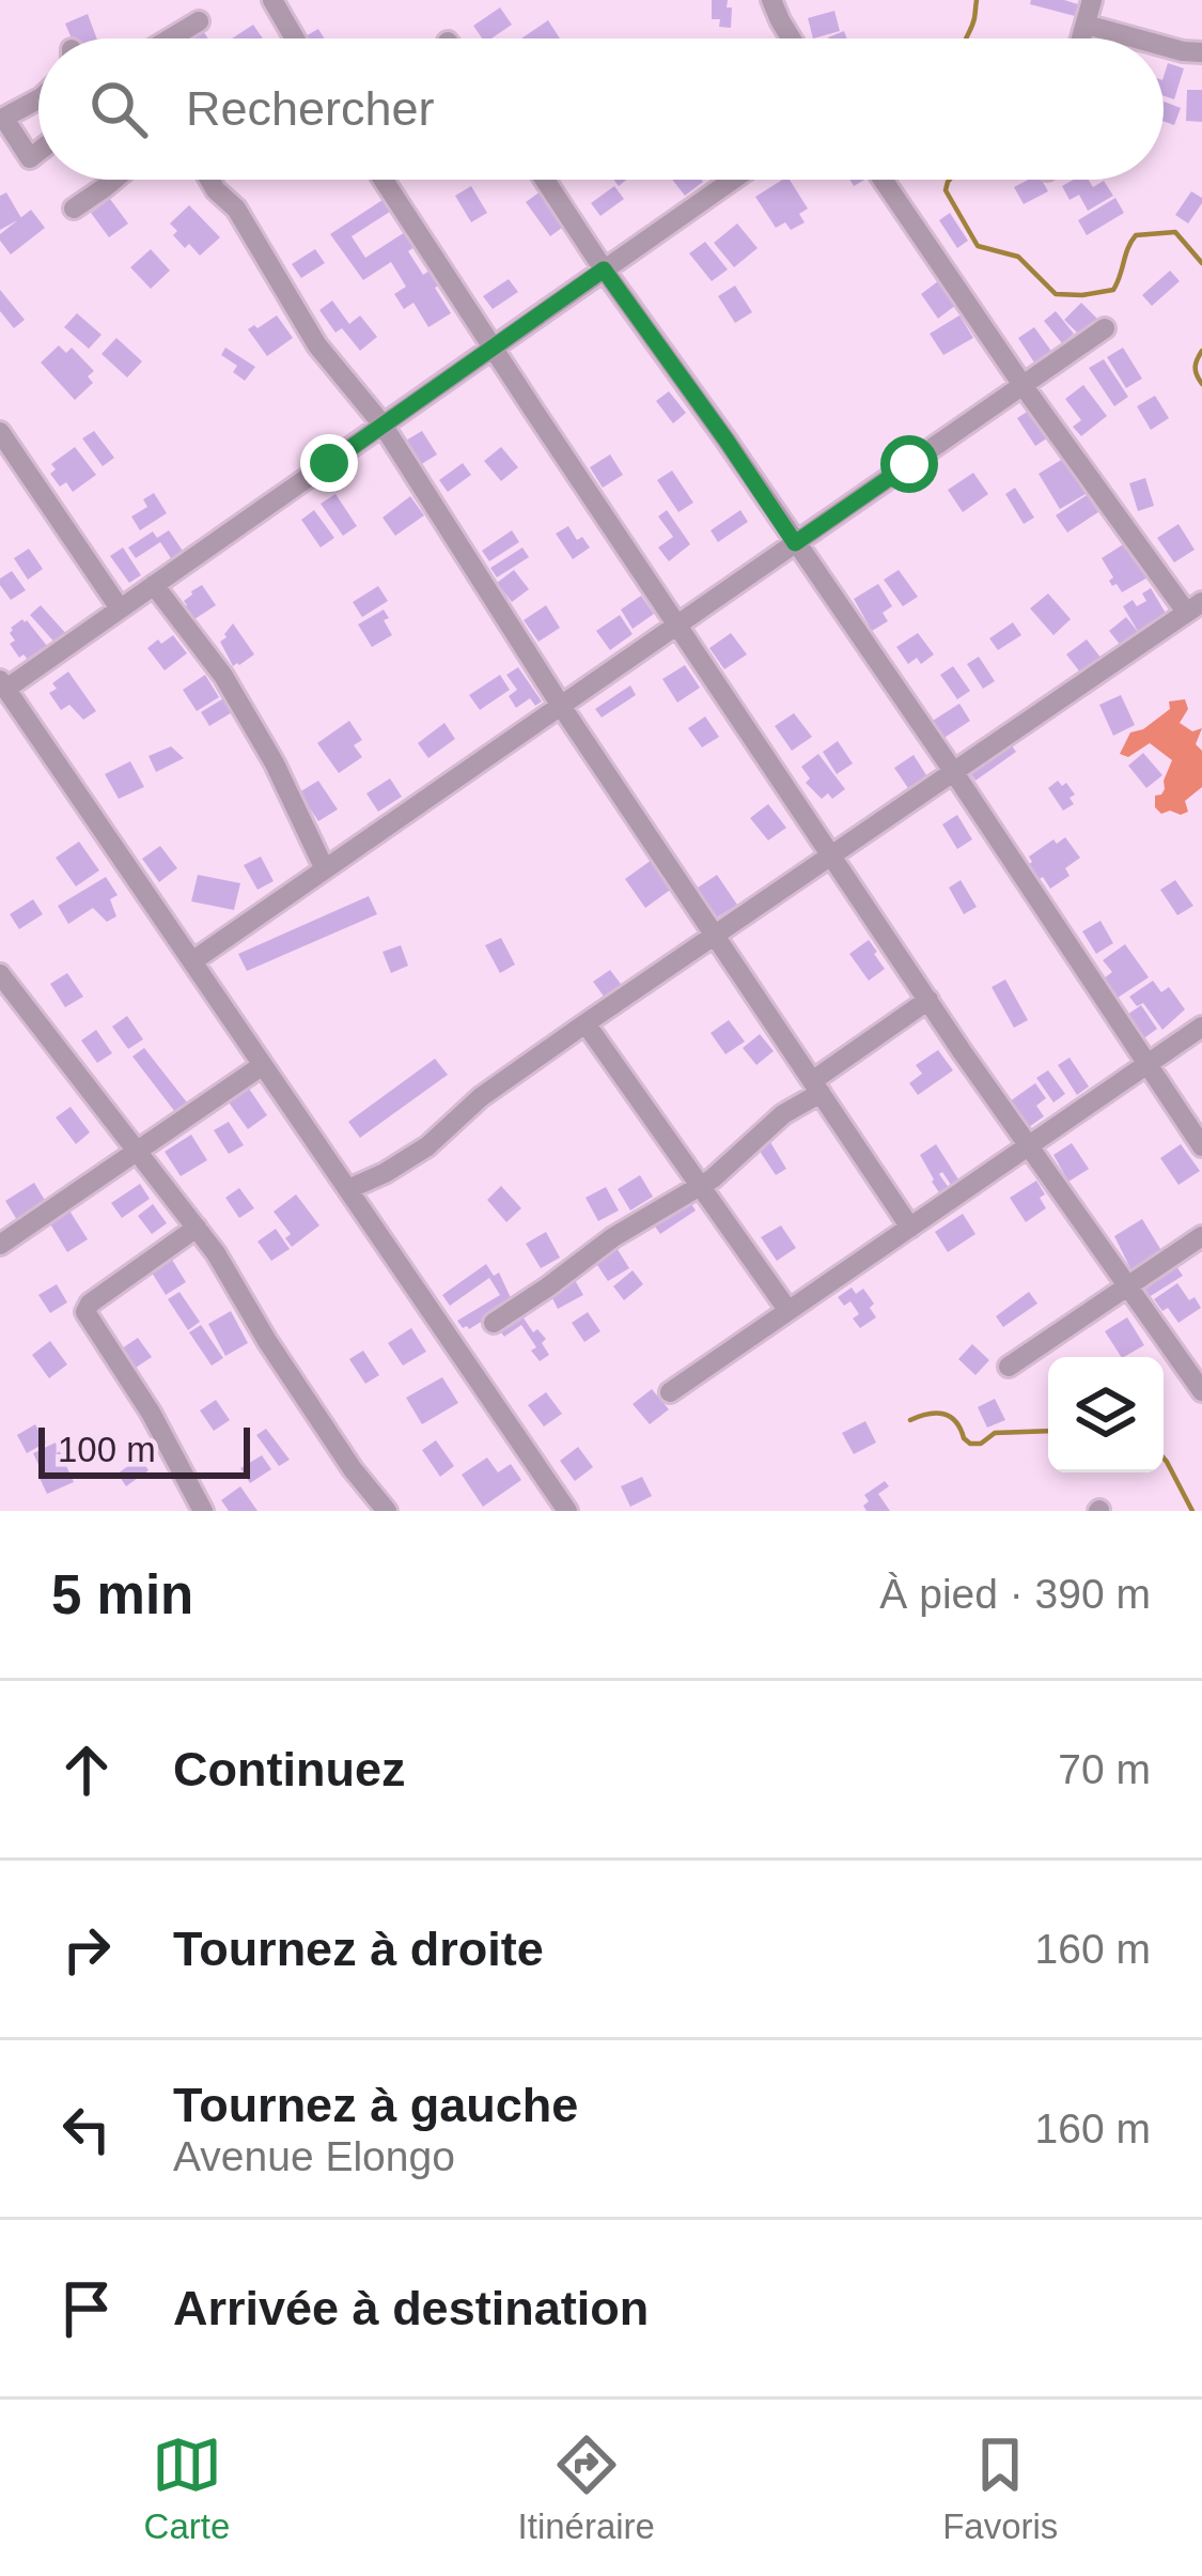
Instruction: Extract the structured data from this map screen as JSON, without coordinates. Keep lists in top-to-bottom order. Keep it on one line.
{"scale_bar":"100 m","page":{"search":"Rechercher","scale":"100 m","heading":["5 min","À pied · 390 m"],"list":[["Continuez","70 m"],["Tournez à droite","160 m"],["Tournez à gauche","Avenue Elongo","160 m"],"Arrivée à destination"],"nav":["Carte","Itinéraire","Favoris"]}}
